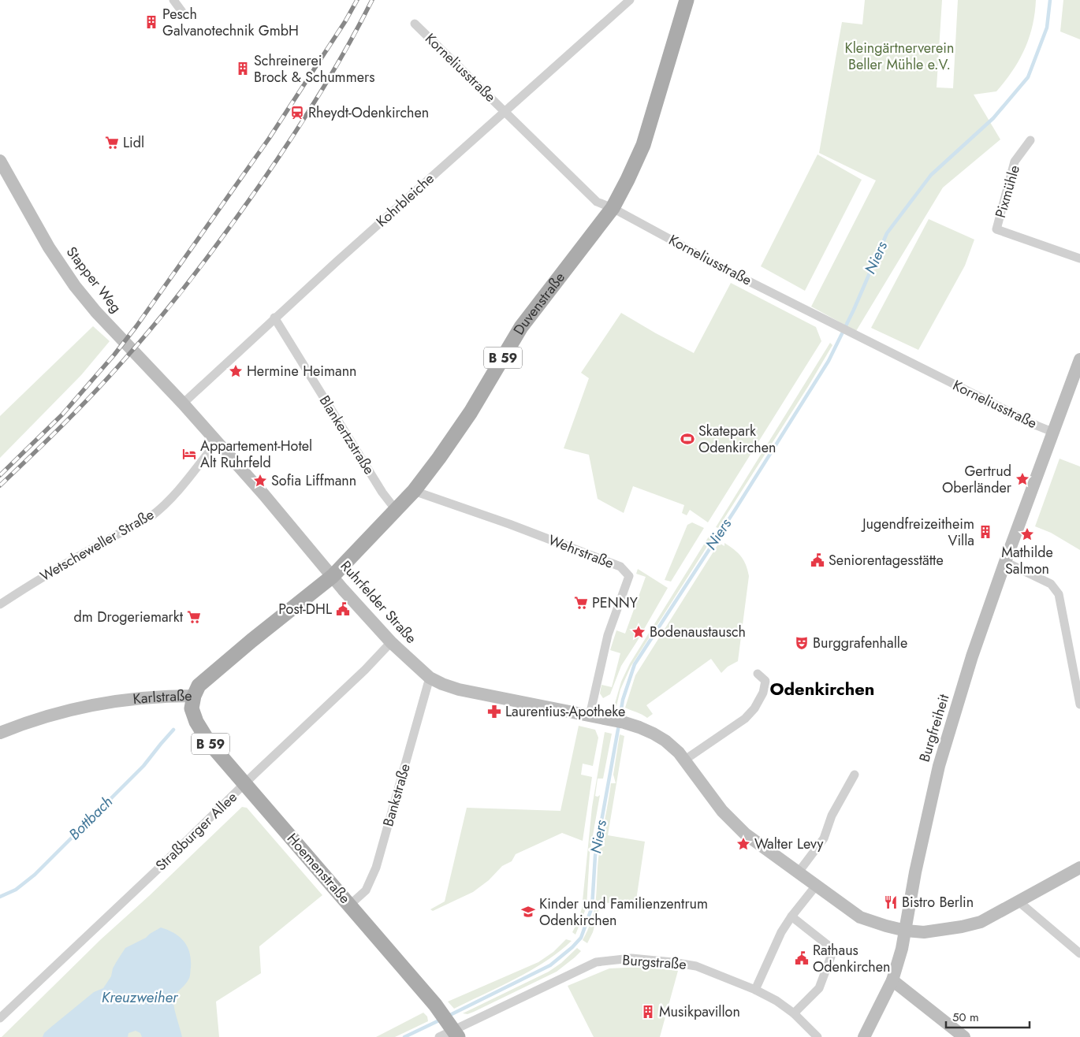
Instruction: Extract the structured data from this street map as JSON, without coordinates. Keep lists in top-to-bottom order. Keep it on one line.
{"streets":{"main road":["Stapper Weg","Duvenstraße","B 59","Ruhrfelder Straße","Karlstraße","Burgfreiheit","Hoemenstraße"],"street":["Korneliusstraße","Pixmühle","Kohrbleiche","Blankertzstraße","Wetscheweller Straße","Wehrstraße","Bankstraße","Straßburger Allee","Burgstraße"]},"crossings":[["Korneliusstraße","Kohrbleiche"],["Korneliusstraße","Duvenstraße"],["Korneliusstraße","Burgfreiheit"],["Kohrbleiche","Stapper Weg"],["Kohrbleiche","Blankertzstraße"],["Kohrbleiche","Ruhrfelder Straße"],["Stapper Weg","Ruhrfelder Straße"],["Duvenstraße","Blankertzstraße"],["Duvenstraße","Wehrstraße"],["Duvenstraße","Ruhrfelder Straße"],["Duvenstraße","Karlstraße"],["Wetscheweller Straße","Ruhrfelder Straße"],["Wehrstraße","Ruhrfelder Straße"],["Ruhrfelder Straße","Karlstraße"],["Ruhrfelder Straße","Burgfreiheit"],["Ruhrfelder Straße","Bankstraße"],["Ruhrfelder Straße","Straßburger Allee"],["Karlstraße","Hoemenstraße"],["Bankstraße","Hoemenstraße"],["Straßburger Allee","Hoemenstraße"],["Hoemenstraße","Burgstraße"]],"districts":["Odenkirchen"],"water":["Niers","Bottbach","Kreuzweiher"],"parks":["Kleingärtnerverein Beller Mühle e.V."],"places":{"building":["Pesch Galvanotechnik GmbH","Schreinerei Brock & Schummers","Jugendfreizeitheim Villa","Musikpavillon"],"station":["Rheydt-Odenkirchen"],"supermarket":["Lidl","PENNY","dm Drogeriemarkt"],"place":["Hermine Heimann","Gertrud Oberländer","Sofia Liffmann","Mathilde Salmon","Bodenaustausch","Walter Levy"],"sports":["Skatepark Odenkirchen"],"hotel":["Appartement-Hotel Alt Ruhrfeld"],"public building":["Seniorentagesstätte","Post-DHL","Rathaus Odenkirchen"],"theatre":["Burggrafenhalle"],"pharmacy":["Laurentius-Apotheke"],"restaurant":["Bistro Berlin"],"school or university":["Kinder und Familienzentrum Odenkirchen"]},"scale_bar":"50 m"}
